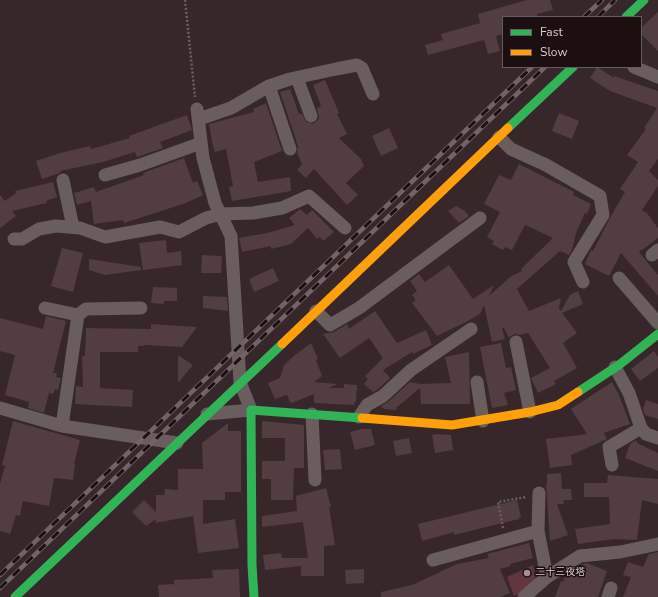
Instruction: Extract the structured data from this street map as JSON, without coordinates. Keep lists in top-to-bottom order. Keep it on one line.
{"places":["二十三夜塔"],"legend":["Fast","Slow"]}
